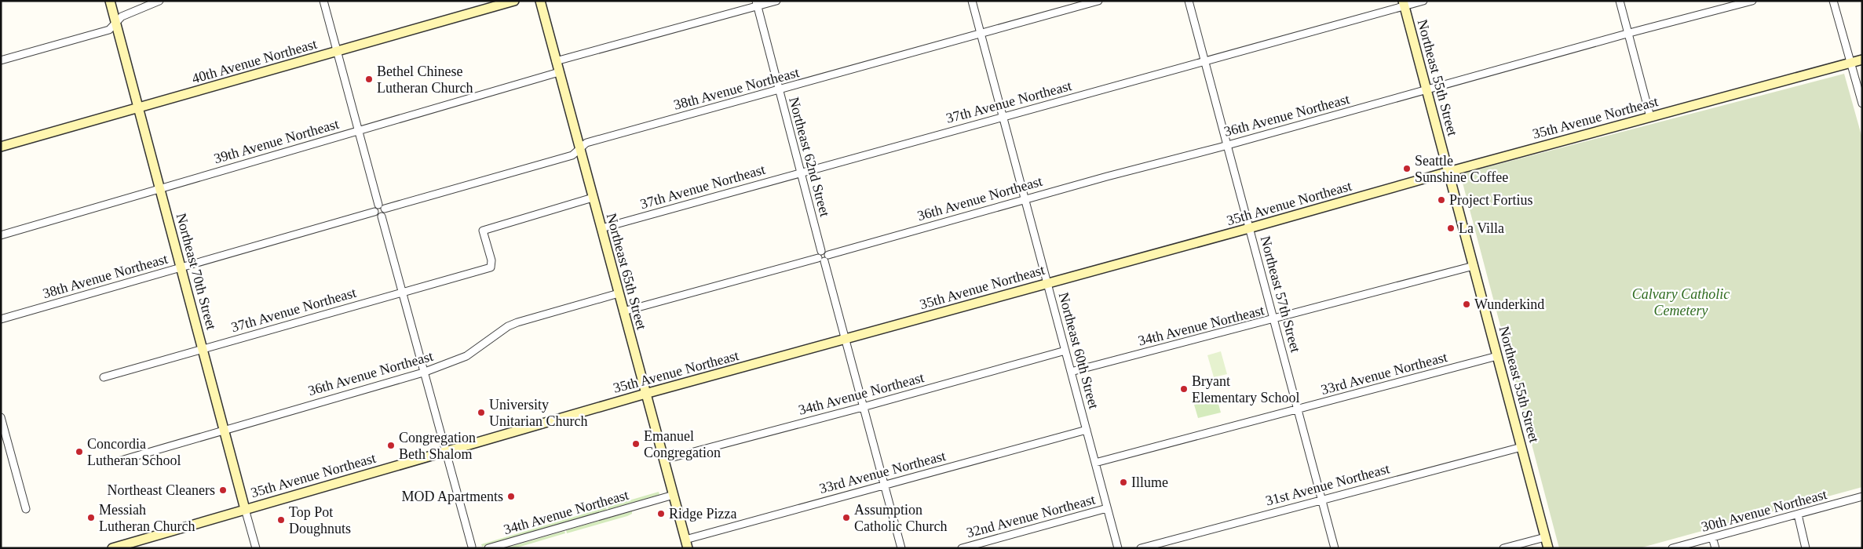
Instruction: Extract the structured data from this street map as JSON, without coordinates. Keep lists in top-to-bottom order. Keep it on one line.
{"streets":{"main road":["40th Avenue Northeast","Northeast 55th Street","35th Avenue Northeast","Northeast 70th Street","Northeast 65th Street"],"street":["38th Avenue Northeast","37th Avenue Northeast","36th Avenue Northeast","39th Avenue Northeast","Northeast 62nd Street","Northeast 57th Street","34th Avenue Northeast","Northeast 60th Street","33rd Avenue Northeast","31st Avenue Northeast","30th Avenue Northeast","32nd Avenue Northeast"]},"crossings":[["40th Avenue Northeast","Northeast 70th Street"],["Northeast 55th Street","37th Avenue Northeast"],["Northeast 55th Street","36th Avenue Northeast"],["Northeast 55th Street","35th Avenue Northeast"],["Northeast 55th Street","34th Avenue Northeast"],["Northeast 55th Street","33rd Avenue Northeast"],["Northeast 55th Street","31st Avenue Northeast"],["38th Avenue Northeast","Northeast 62nd Street"],["38th Avenue Northeast","Northeast 70th Street"],["38th Avenue Northeast","Northeast 65th Street"],["38th Avenue Northeast","Northeast 60th Street"],["37th Avenue Northeast","Northeast 62nd Street"],["37th Avenue Northeast","Northeast 70th Street"],["37th Avenue Northeast","Northeast 65th Street"],["37th Avenue Northeast","Northeast 57th Street"],["37th Avenue Northeast","Northeast 60th Street"],["36th Avenue Northeast","Northeast 62nd Street"],["36th Avenue Northeast","Northeast 70th Street"],["36th Avenue Northeast","Northeast 65th Street"],["36th Avenue Northeast","Northeast 57th Street"],["36th Avenue Northeast","Northeast 60th Street"],["35th Avenue Northeast","Northeast 62nd Street"],["35th Avenue Northeast","Northeast 70th Street"],["35th Avenue Northeast","Northeast 65th Street"],["35th Avenue Northeast","Northeast 57th Street"],["35th Avenue Northeast","Northeast 60th Street"],["39th Avenue Northeast","Northeast 70th Street"],["39th Avenue Northeast","Northeast 65th Street"],["Northeast 62nd Street","34th Avenue Northeast"],["Northeast 62nd Street","33rd Avenue Northeast"],["Northeast 65th Street","34th Avenue Northeast"],["Northeast 65th Street","33rd Avenue Northeast"],["Northeast 57th Street","34th Avenue Northeast"],["Northeast 57th Street","33rd Avenue Northeast"],["Northeast 57th Street","31st Avenue Northeast"],["34th Avenue Northeast","Northeast 60th Street"],["Northeast 60th Street","33rd Avenue Northeast"],["Northeast 60th Street","32nd Avenue Northeast"]],"parks":["Calvary Catholic Cemetery"],"places":["Bethel Chinese Lutheran Church","Seattle Sunshine Coffee","Project Fortius","La Villa","Wunderkind","Bryant Elementary School","University Unitarian Church","Emanuel Congregation","Congregation Beth Shalom","Concordia Lutheran School","Illume","Northeast Cleaners","MOD Apartments","Ridge Pizza","Messiah Lutheran Church","Assumption Catholic Church","Top Pot Doughnuts"]}
